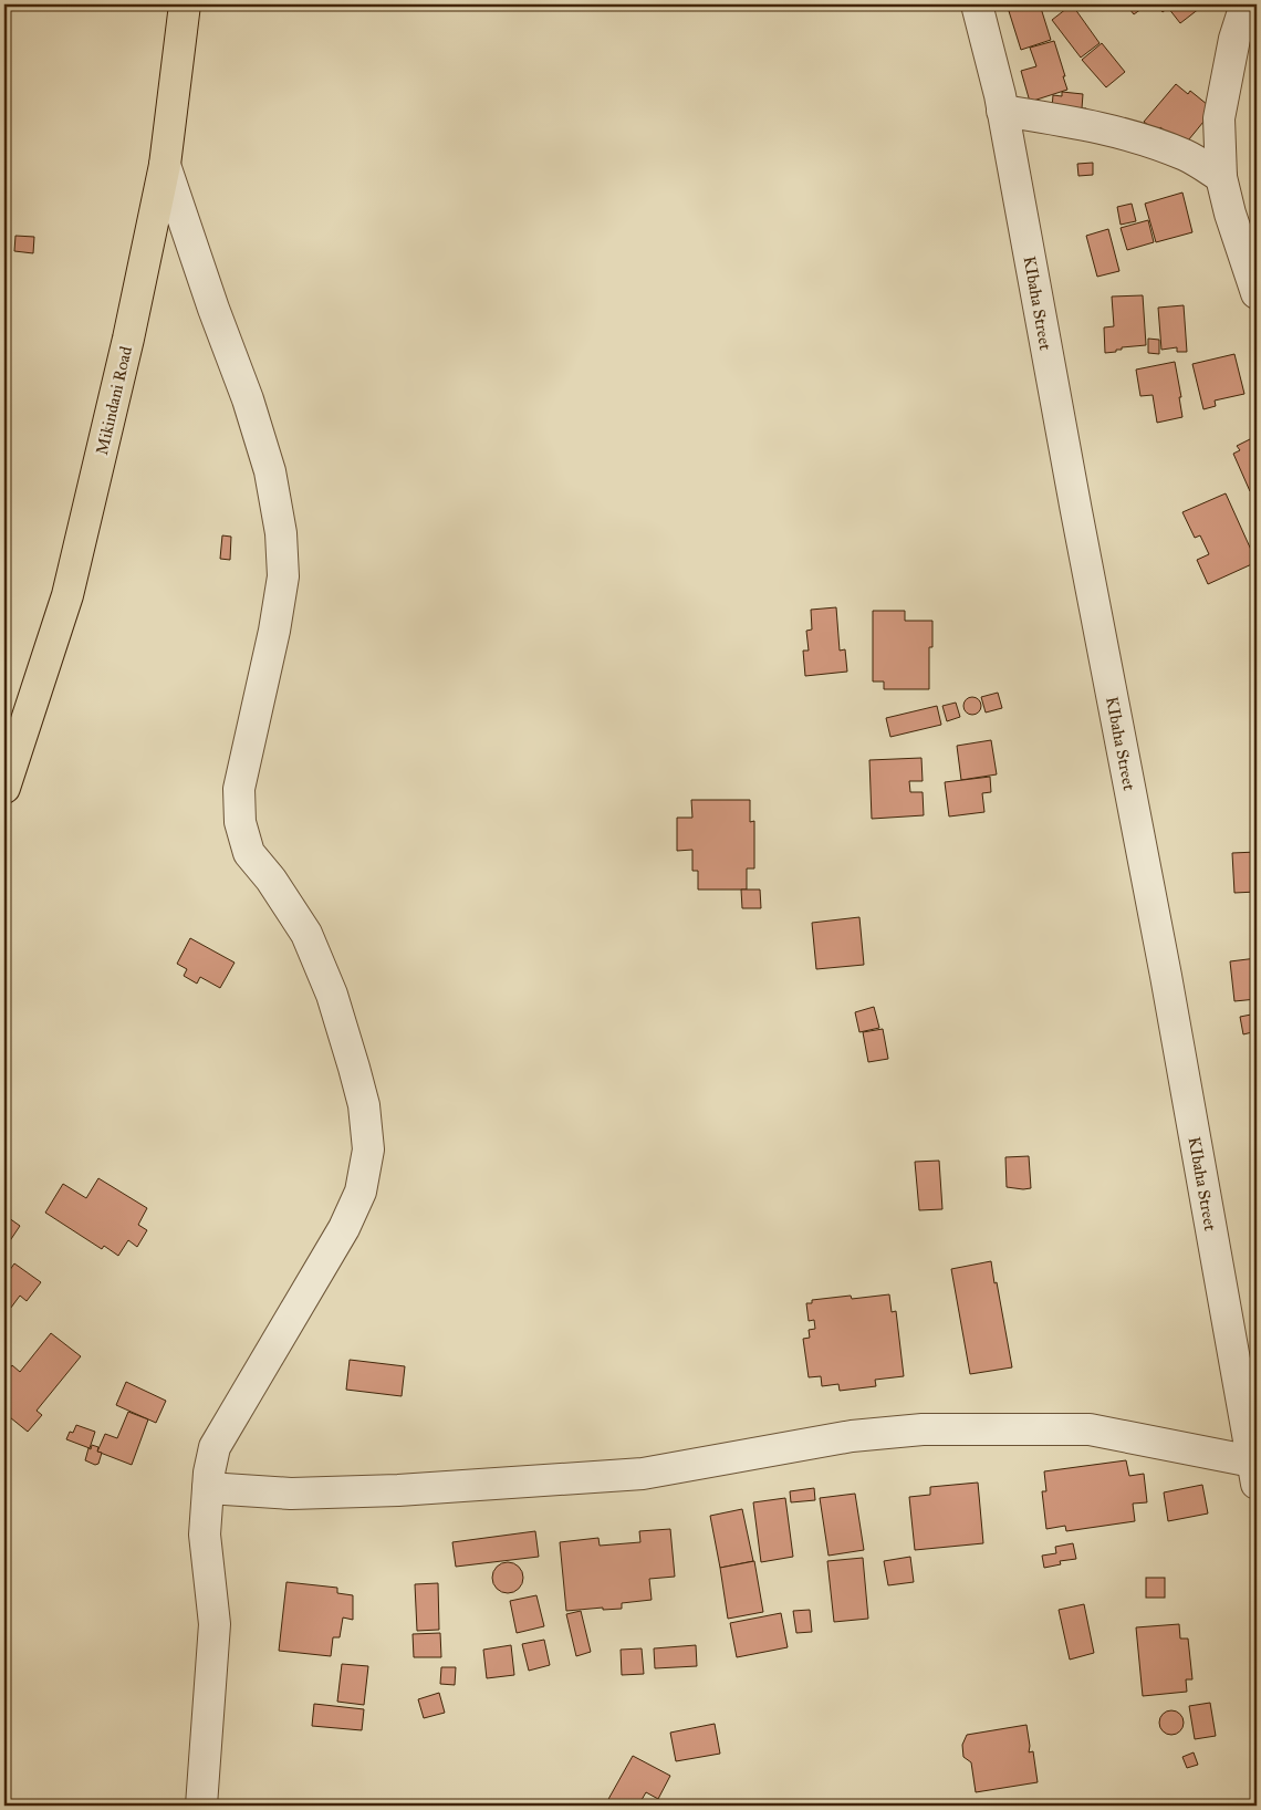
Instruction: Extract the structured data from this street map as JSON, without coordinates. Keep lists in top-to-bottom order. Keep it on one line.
{"streets":{"highway":["Mikindani Road"],"street":["KIbaha Street"]}}
